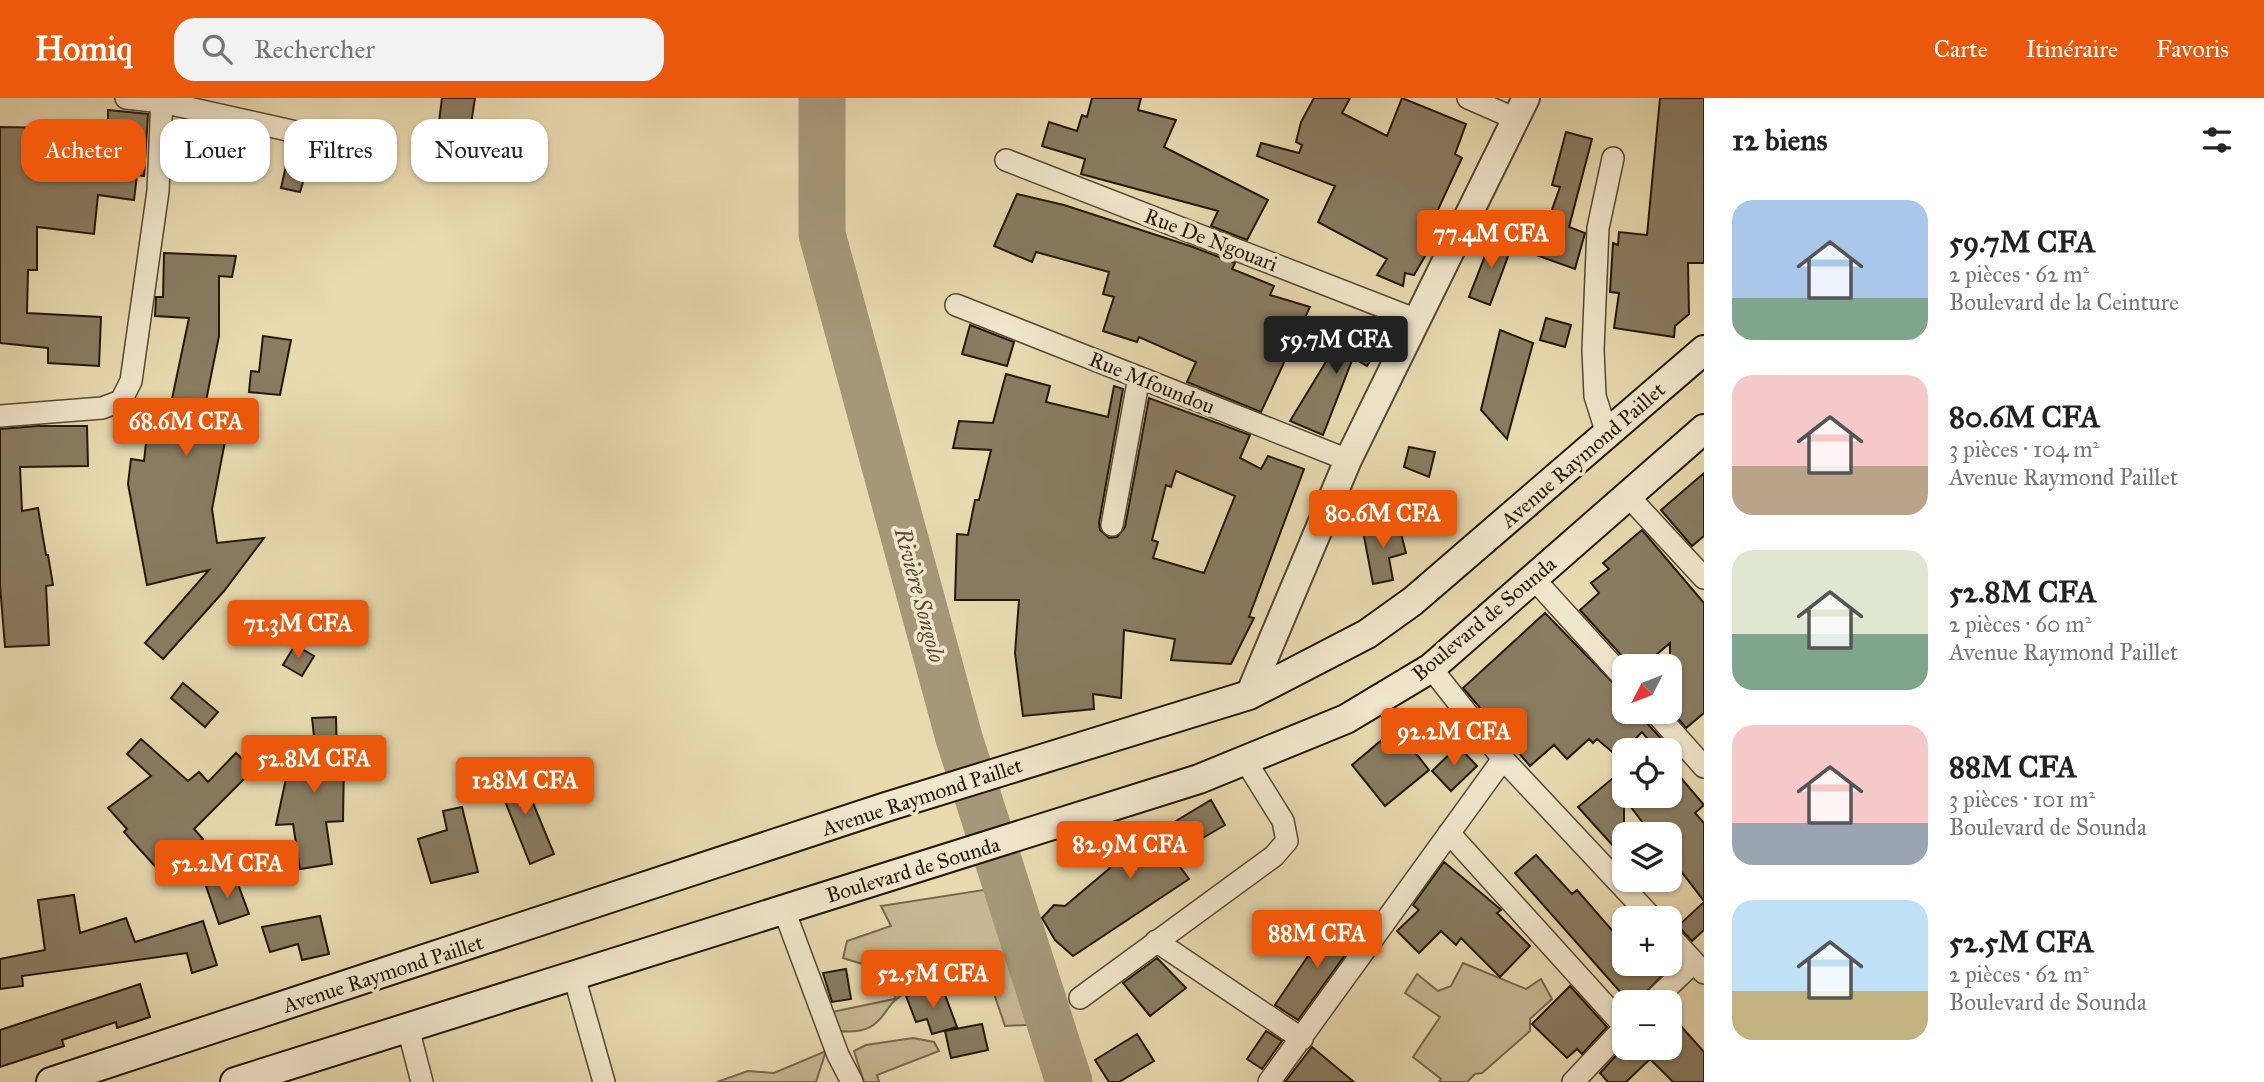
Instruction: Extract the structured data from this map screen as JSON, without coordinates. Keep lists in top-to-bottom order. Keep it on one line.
{"streets":{"main road":["Avenue Raymond Paillet","Boulevard de Sounda"],"street":["Rue De Ngouari","Rue Mfoundou"]},"water":["Rivière Songolo"],"north":"bottom left","page":{"header":"Homiq","search":"Rechercher","nav":["Carte","Itinéraire","Favoris"],"heading":"12 biens","chip":["Acheter","Louer","Filtres","Nouveau"],"list":[{"name":"59.7M CFA","note":"2 pièces · 62 m² · Boulevard de la Ceinture"},{"name":"80.6M CFA","note":"3 pièces · 104 m² · Avenue Raymond Paillet"},{"name":"52.8M CFA","note":"2 pièces · 60 m² · Avenue Raymond Paillet"},{"name":"88M CFA","note":"3 pièces · 101 m² · Boulevard de Sounda"},{"name":"52.5M CFA","note":"2 pièces · 62 m² · Boulevard de Sounda"}],"price":["77.4M CFA","59.7M CFA","68.6M CFA","80.6M CFA","71.3M CFA","92.2M CFA","52.8M CFA","128M CFA","82.9M CFA","52.2M CFA","88M CFA","52.5M CFA"],"map_buttons":["+","−"]}}
